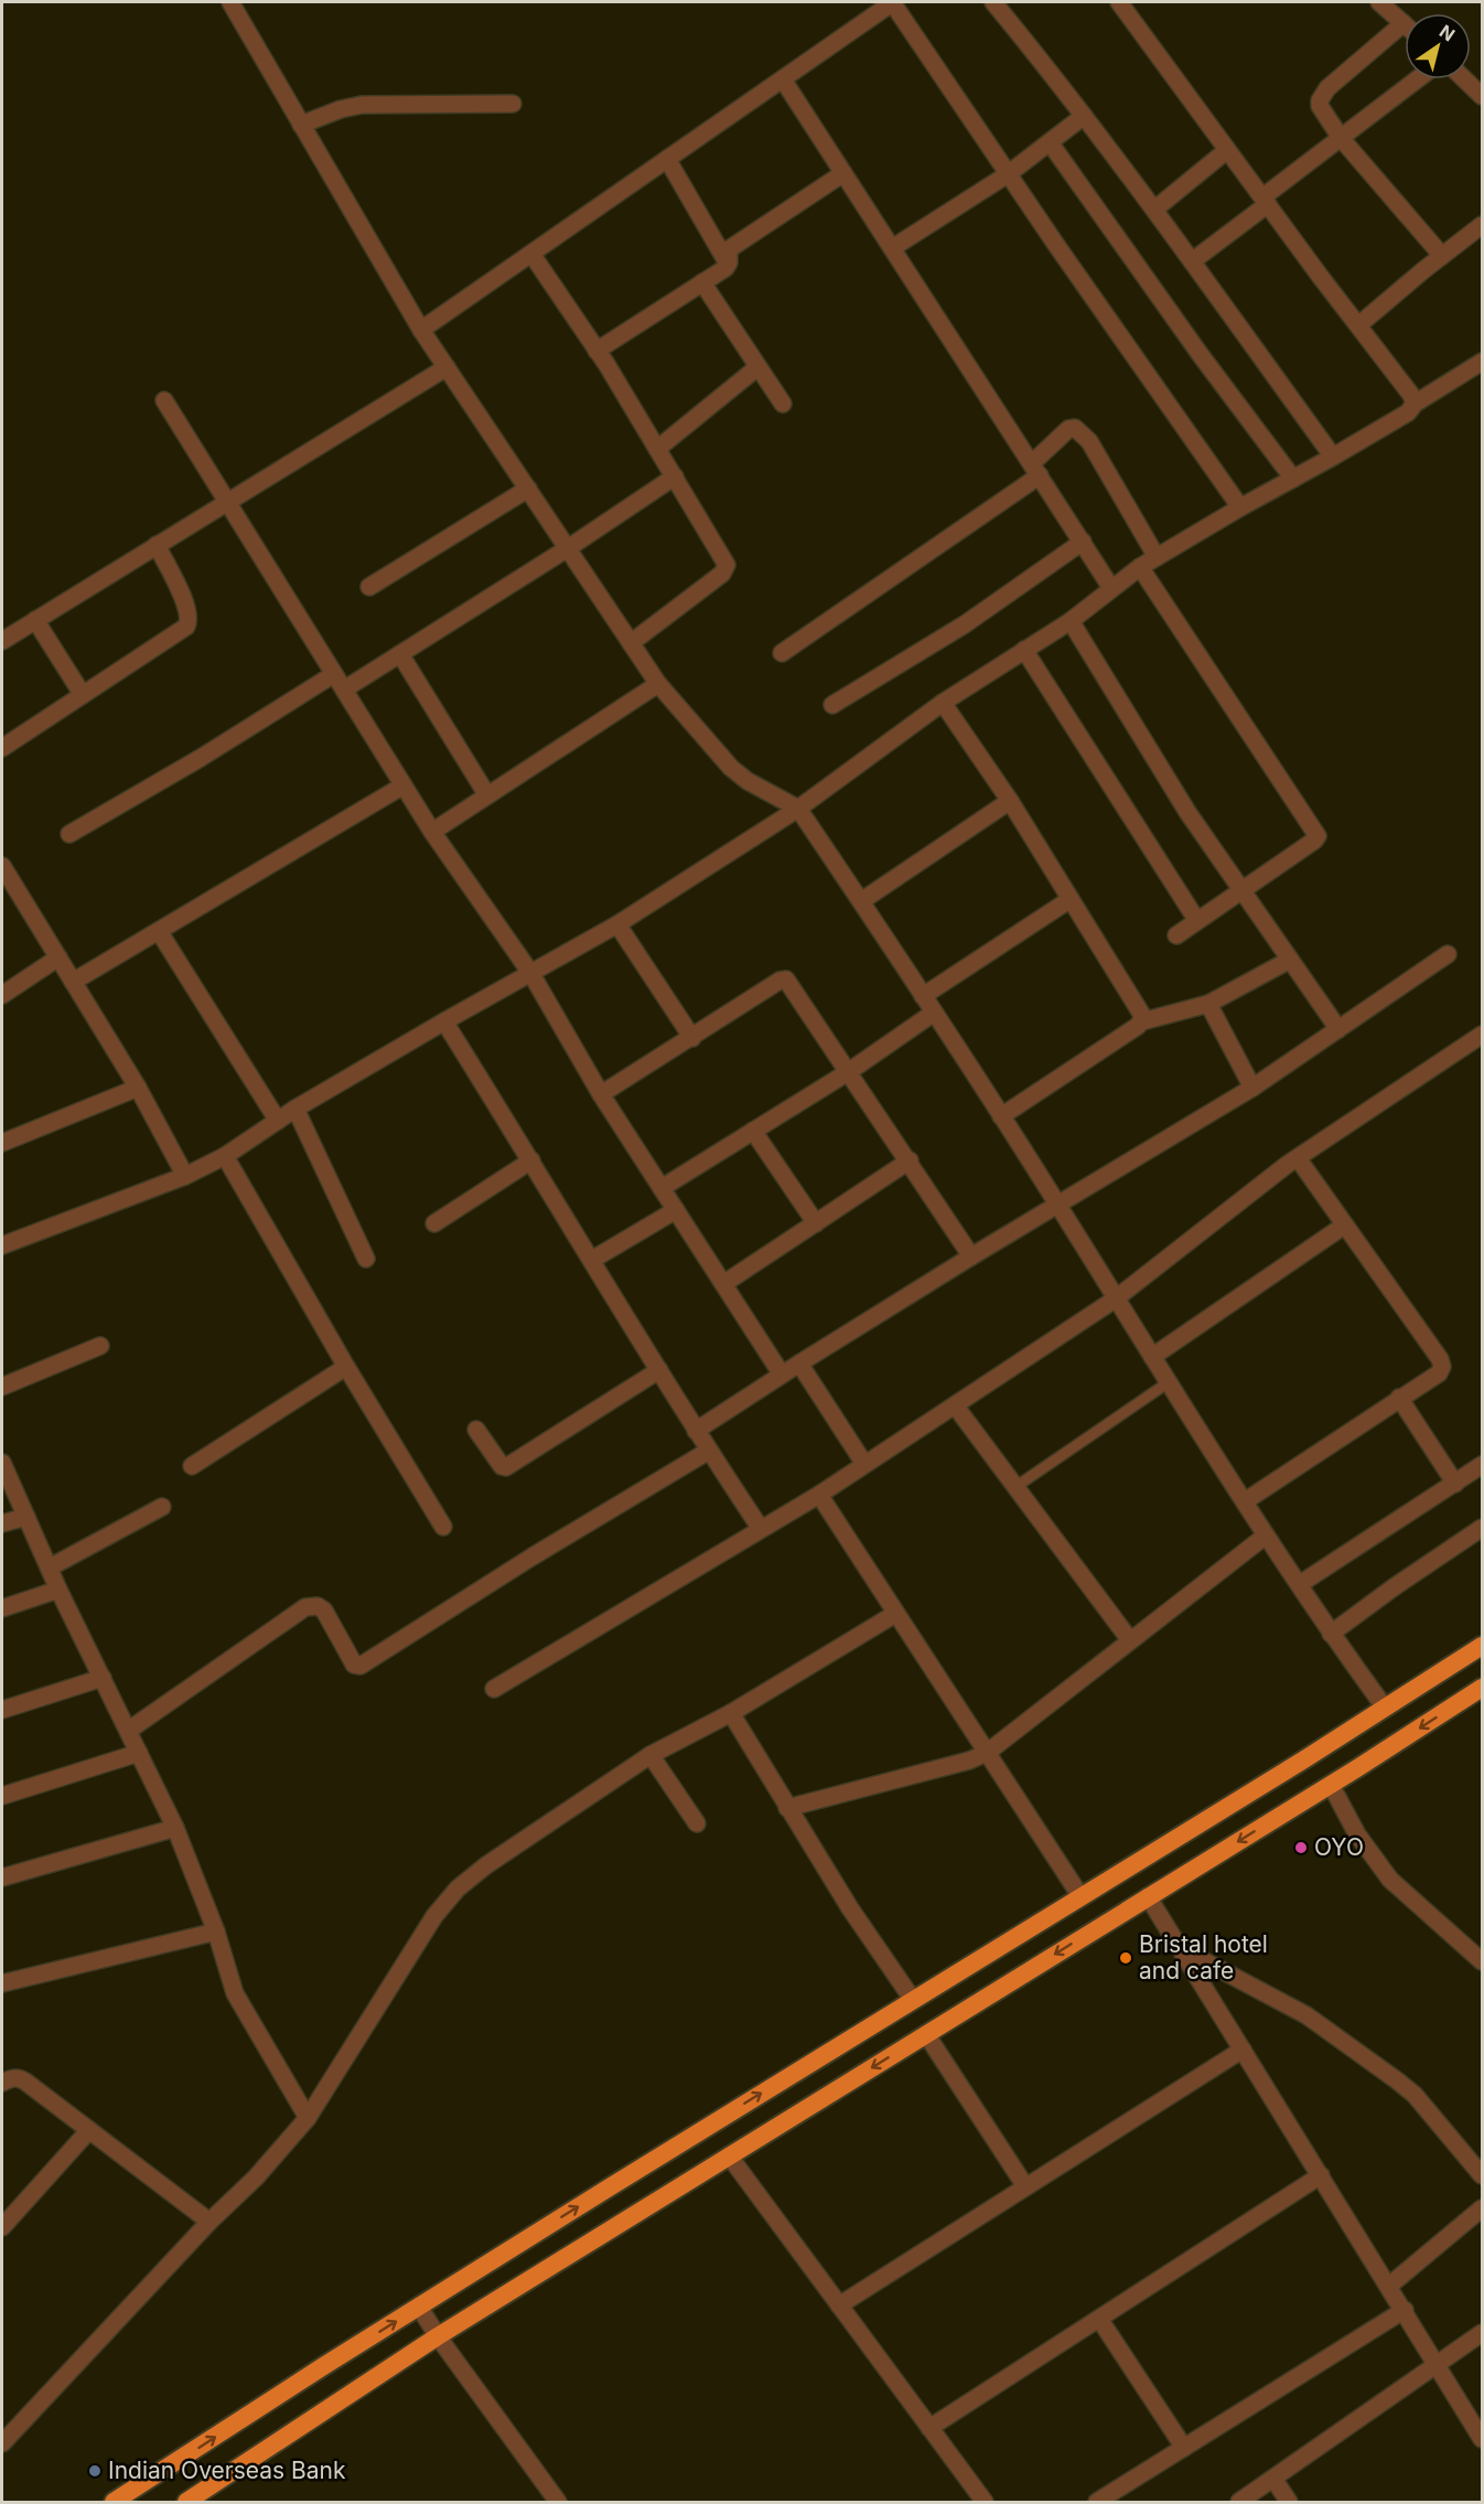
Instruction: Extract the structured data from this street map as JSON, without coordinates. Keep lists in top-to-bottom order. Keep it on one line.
{"places":["OYO","Bristal hotel and cafe","Indian Overseas Bank"],"north":"top right"}
